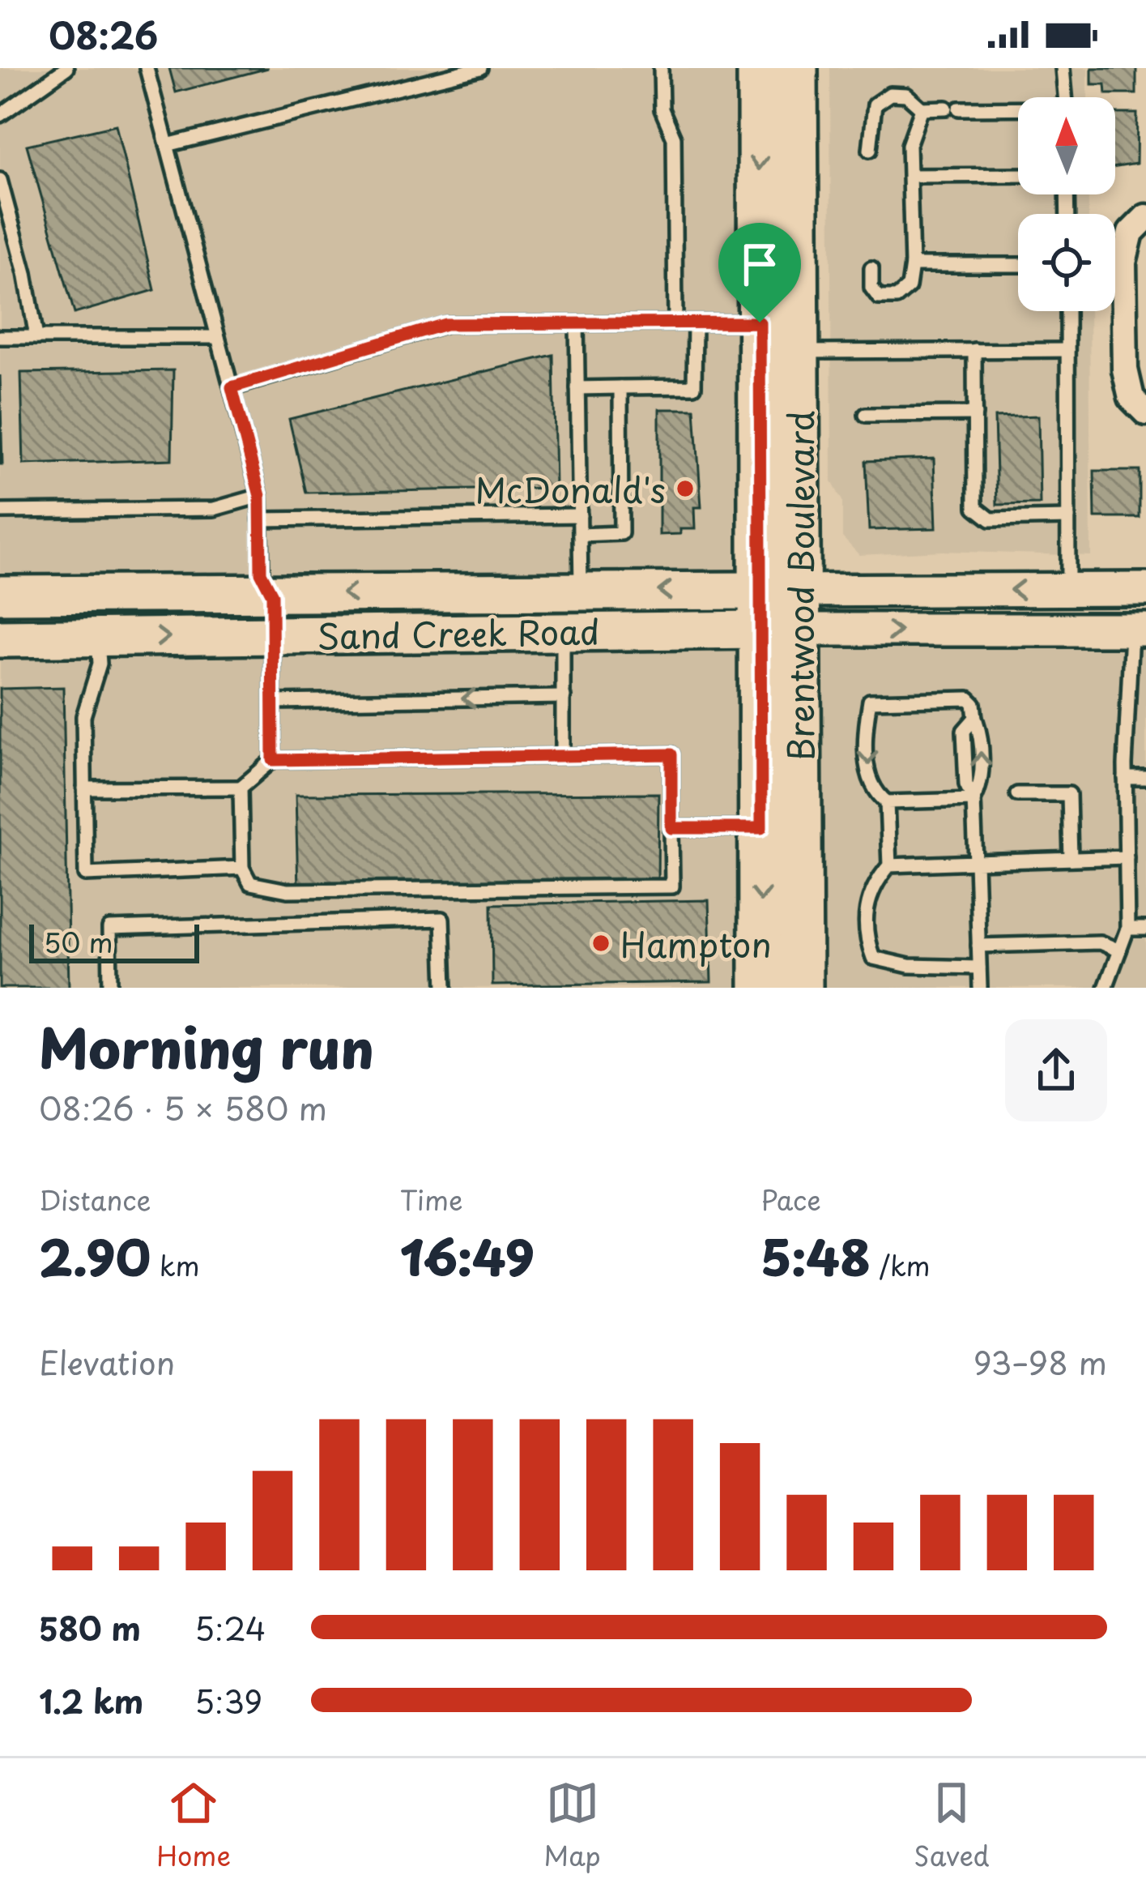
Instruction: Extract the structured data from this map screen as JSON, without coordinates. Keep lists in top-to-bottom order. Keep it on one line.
{"streets":{"main road":["Brentwood Boulevard","Sand Creek Road"]},"crossings":[["Brentwood Boulevard","Sand Creek Road"]],"places":["McDonald's","Hampton"],"scale_bar":"50 m","north":"top","page":{"status":"08:26","scale":"50 m","heading":["Morning run","08:26 · 5 × 580 m"],"stats":[["Distance","2.90 km"],["Time","16:49"],["Pace","5:48 /km"]],"chart":["Elevation","93–98 m"],"list":[{"name":"580 m","note":"5:24"},{"name":"1.2 km","note":"5:39"}],"tabs":["Home","Map","Saved"]}}
